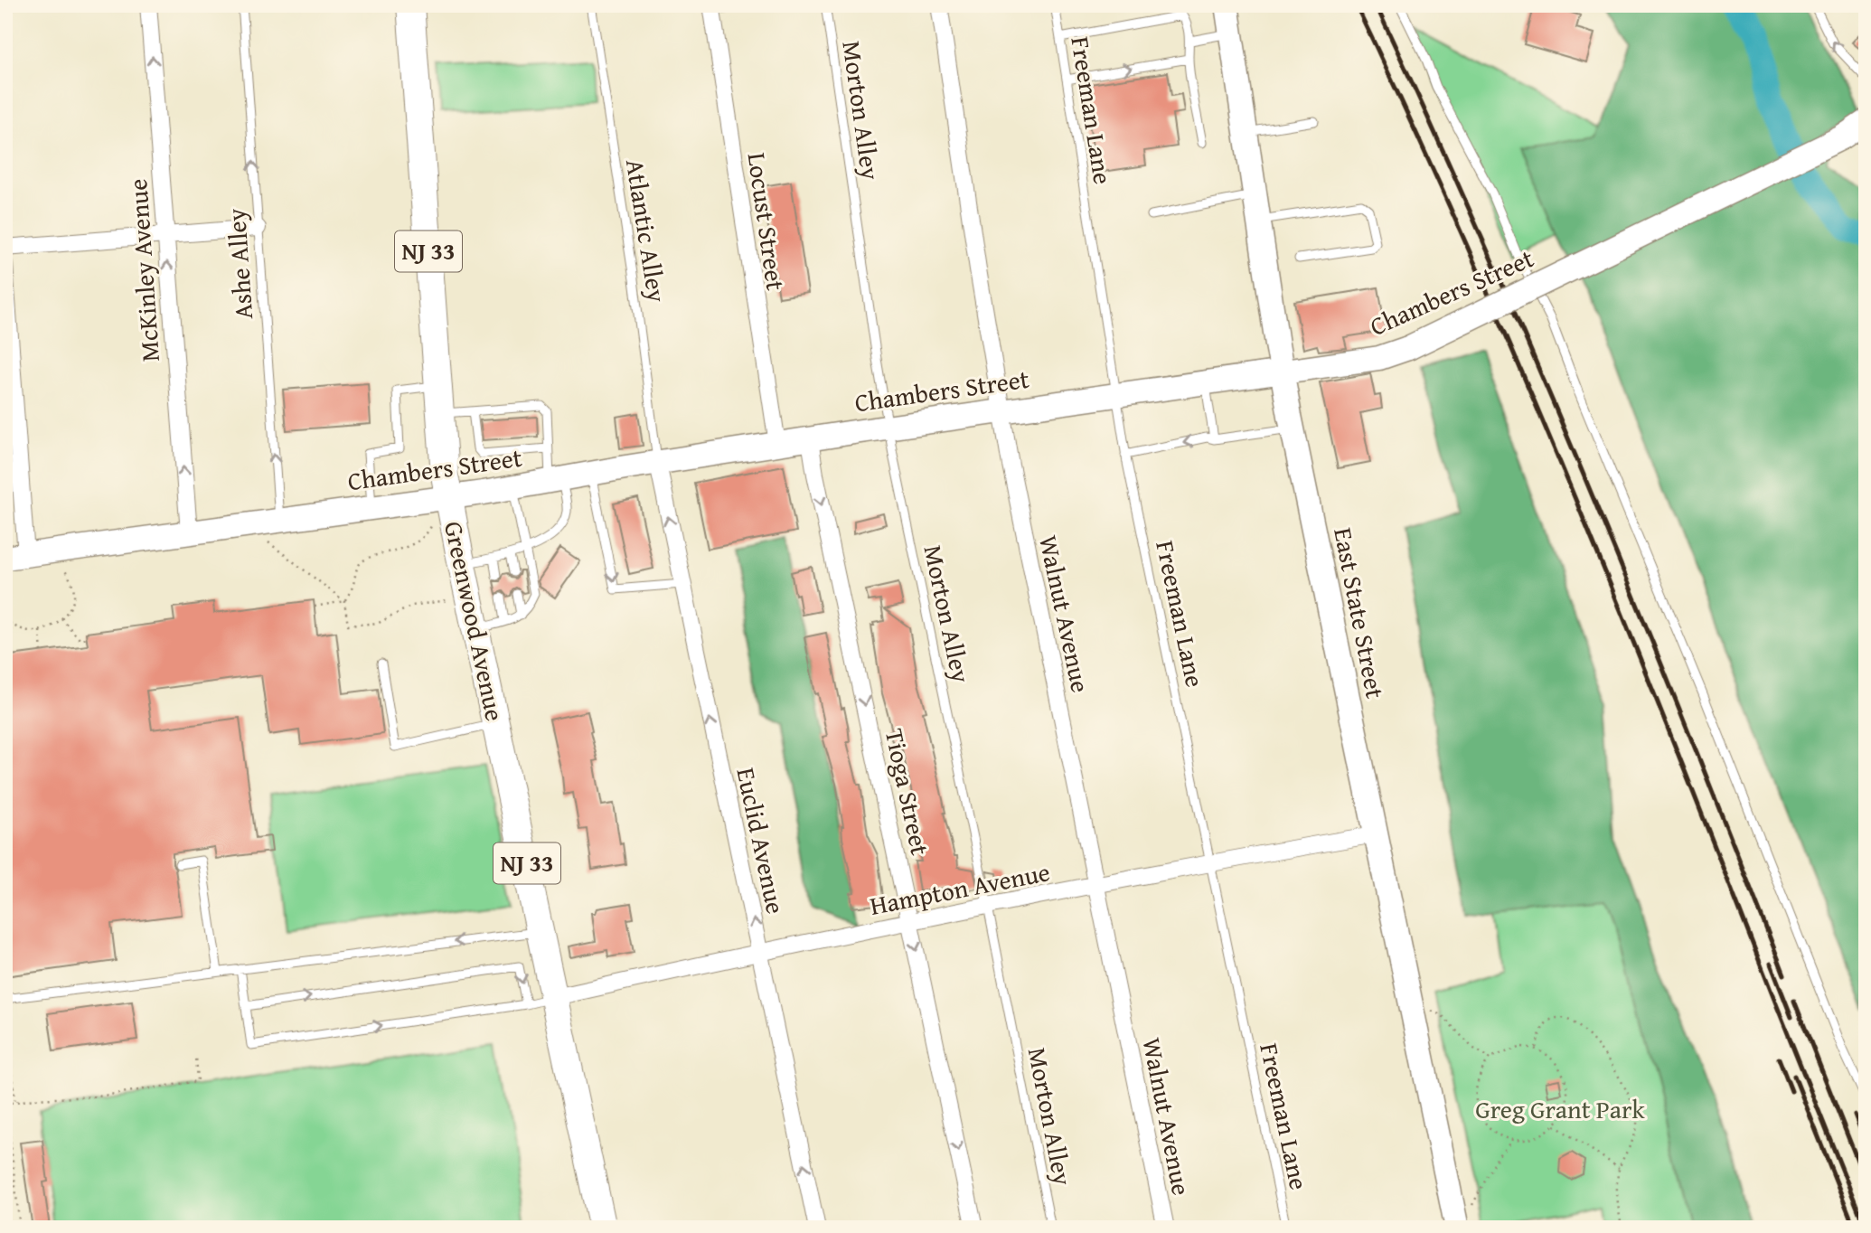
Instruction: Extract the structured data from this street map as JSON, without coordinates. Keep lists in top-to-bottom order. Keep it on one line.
{"streets":{"main road":["NJ 33","Greenwood Avenue"],"street":["Locust Street","McKinley Avenue","Chambers Street","East State Street","Walnut Avenue","Tioga Street","Euclid Avenue","Hampton Avenue"],"lane":["Morton Alley","Freeman Lane","Atlantic Alley","Ashe Alley"]},"crossings":[["Morton Alley","Chambers Street"],["Morton Alley","Hampton Avenue"],["Freeman Lane","Chambers Street"],["Freeman Lane","Hampton Avenue"],["Locust Street","Chambers Street"],["Atlantic Alley","Chambers Street"],["Atlantic Alley","Euclid Avenue"],["Ashe Alley","Chambers Street"],["McKinley Avenue","Chambers Street"],["Chambers Street","East State Street"],["Chambers Street","Walnut Avenue"],["Chambers Street","Greenwood Avenue"],["Chambers Street","Tioga Street"],["Chambers Street","Euclid Avenue"],["East State Street","Hampton Avenue"],["Walnut Avenue","Hampton Avenue"],["Greenwood Avenue","Hampton Avenue"],["Tioga Street","Hampton Avenue"],["Euclid Avenue","Hampton Avenue"]],"one_way":["Ashe Alley","McKinley Avenue","Tioga Street","Euclid Avenue"],"parks":["Greg Grant Park"]}
